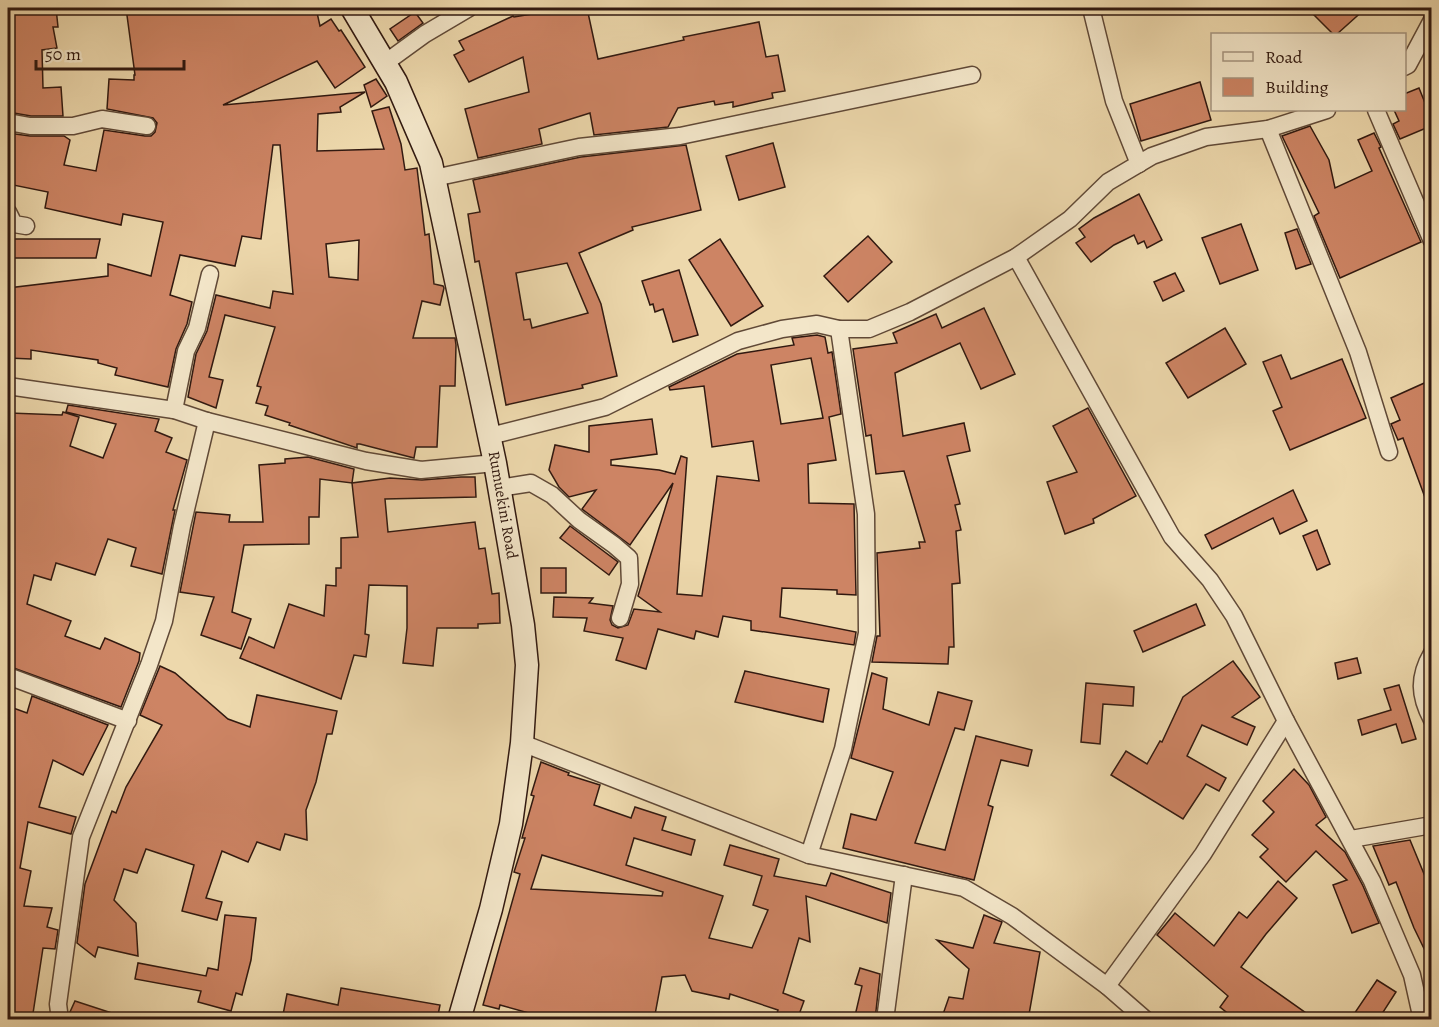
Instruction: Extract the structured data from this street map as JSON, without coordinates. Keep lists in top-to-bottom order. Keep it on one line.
{"streets":{"street":["Rumuekini Road"]},"legend":["Road","Building"],"scale_bar":"50 m"}
